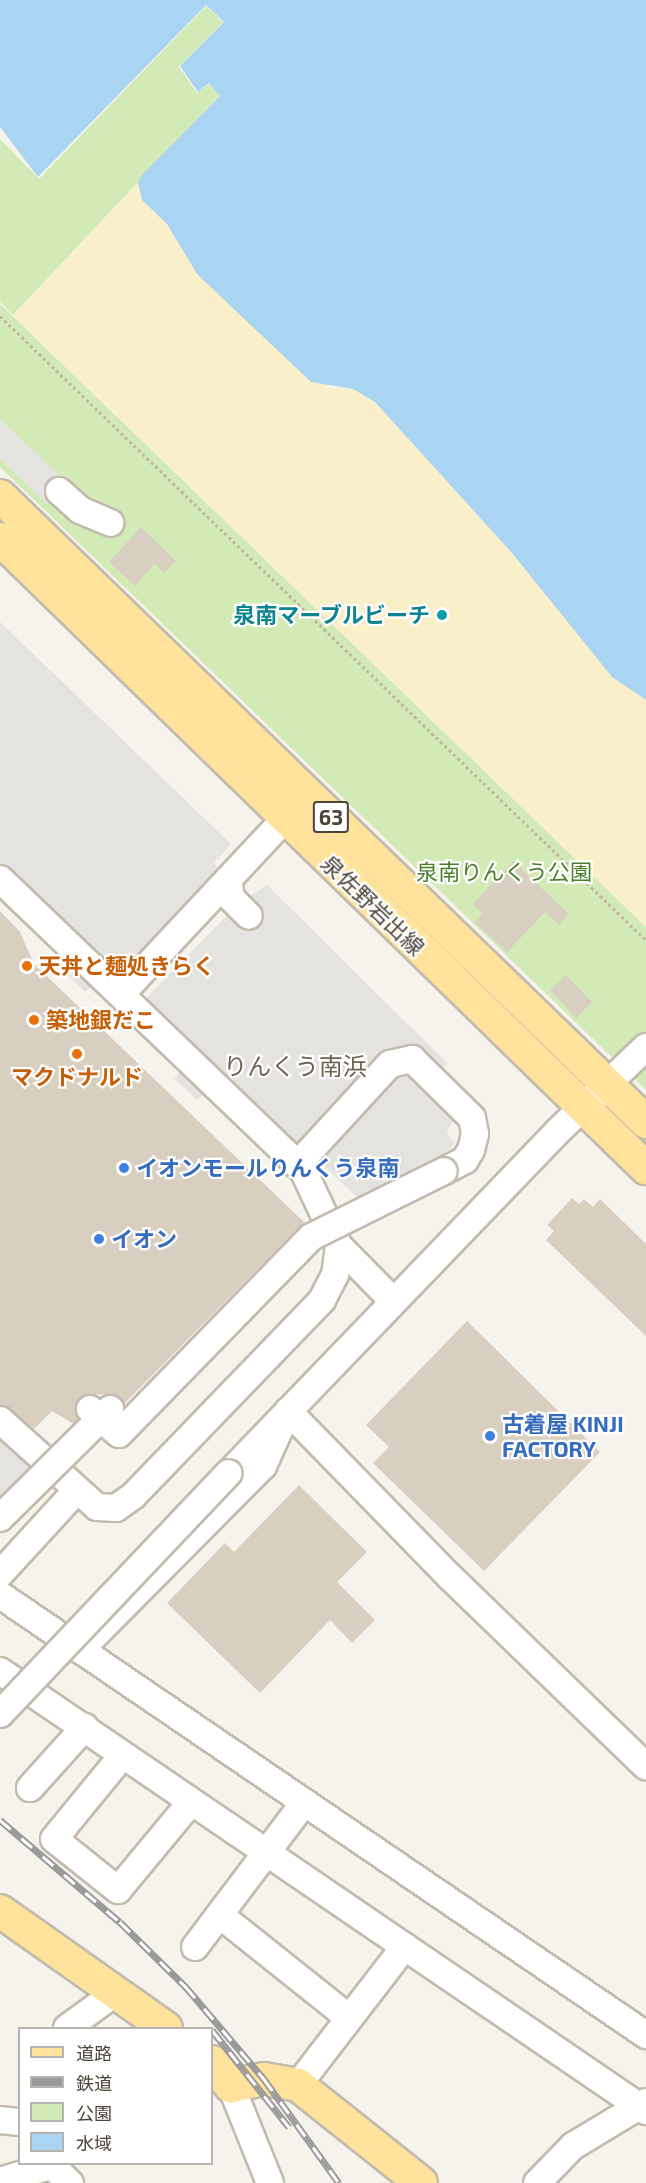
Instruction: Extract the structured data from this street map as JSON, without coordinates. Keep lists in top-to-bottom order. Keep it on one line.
{"streets":{"main road":["63","泉佐野岩出線"]},"districts":["りんくう南浜"],"parks":["泉南りんくう公園"],"places":["泉南マーブルビーチ","天丼と麺処きらく","築地銀だこ","マクドナルド","イオンモールりんくう泉南","イオン","古着屋 KINJI FACTORY"],"legend":["道路","鉄道","公園","水域"]}
